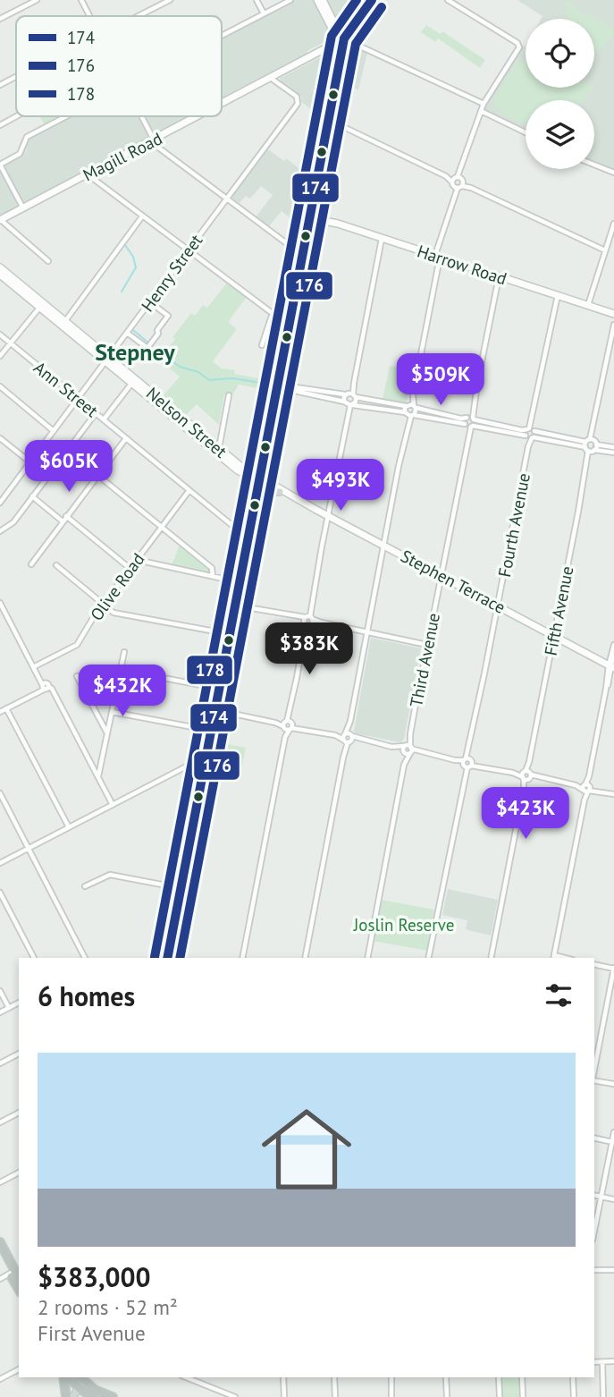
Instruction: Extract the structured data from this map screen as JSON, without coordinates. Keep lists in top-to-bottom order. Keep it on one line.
{"streets":{"main road":["Magill Road","Harrow Road","Nelson Street","Stephen Terrace"],"street":["Henry Street","Ann Street","Fourth Avenue","Olive Road","Fifth Avenue","Third Avenue"]},"crossings":[["Magill Road","Henry Street"],["Henry Street","Ann Street"],["Henry Street","Nelson Street"],["Ann Street","Olive Road"],["Nelson Street","Stephen Terrace"],["Fourth Avenue","Stephen Terrace"],["Stephen Terrace","Fifth Avenue"],["Stephen Terrace","Third Avenue"]],"districts":["Stepney"],"parks":["Joslin Reserve"],"lines":["transit line 174","transit line 178","transit line 176"],"legend":["174","176","178"],"page":{"price":["$509K","$605K","$493K","$383K","$432K","$423K"],"heading":"6 homes","list":[{"name":"$383,000","note":"2 rooms · 52 m² · First Avenue"}]}}
